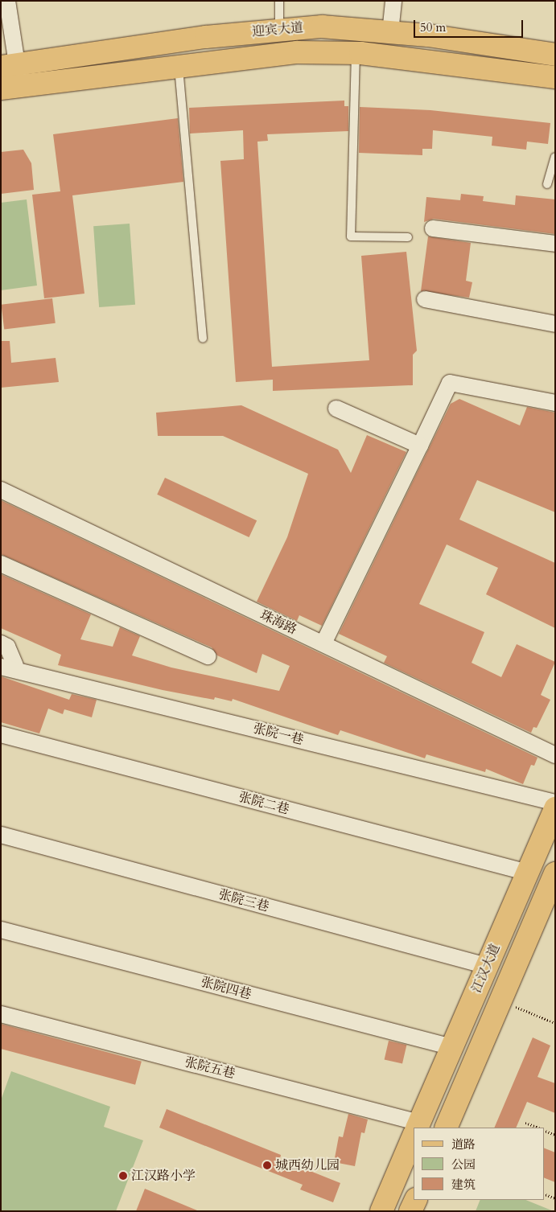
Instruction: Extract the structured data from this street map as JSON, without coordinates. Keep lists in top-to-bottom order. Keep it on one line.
{"streets":{"main road":["迎宾大道","江汉大道"],"street":["珠海路","张院一巷","张院二巷","张院三巷","张院四巷","张院五巷"]},"crossings":[["张院二巷","江汉大道"],["张院三巷","江汉大道"],["江汉大道","张院四巷"]],"places":["城西幼儿园","江汉路小学"],"legend":["道路","公园","建筑"],"scale_bar":"50 m"}
